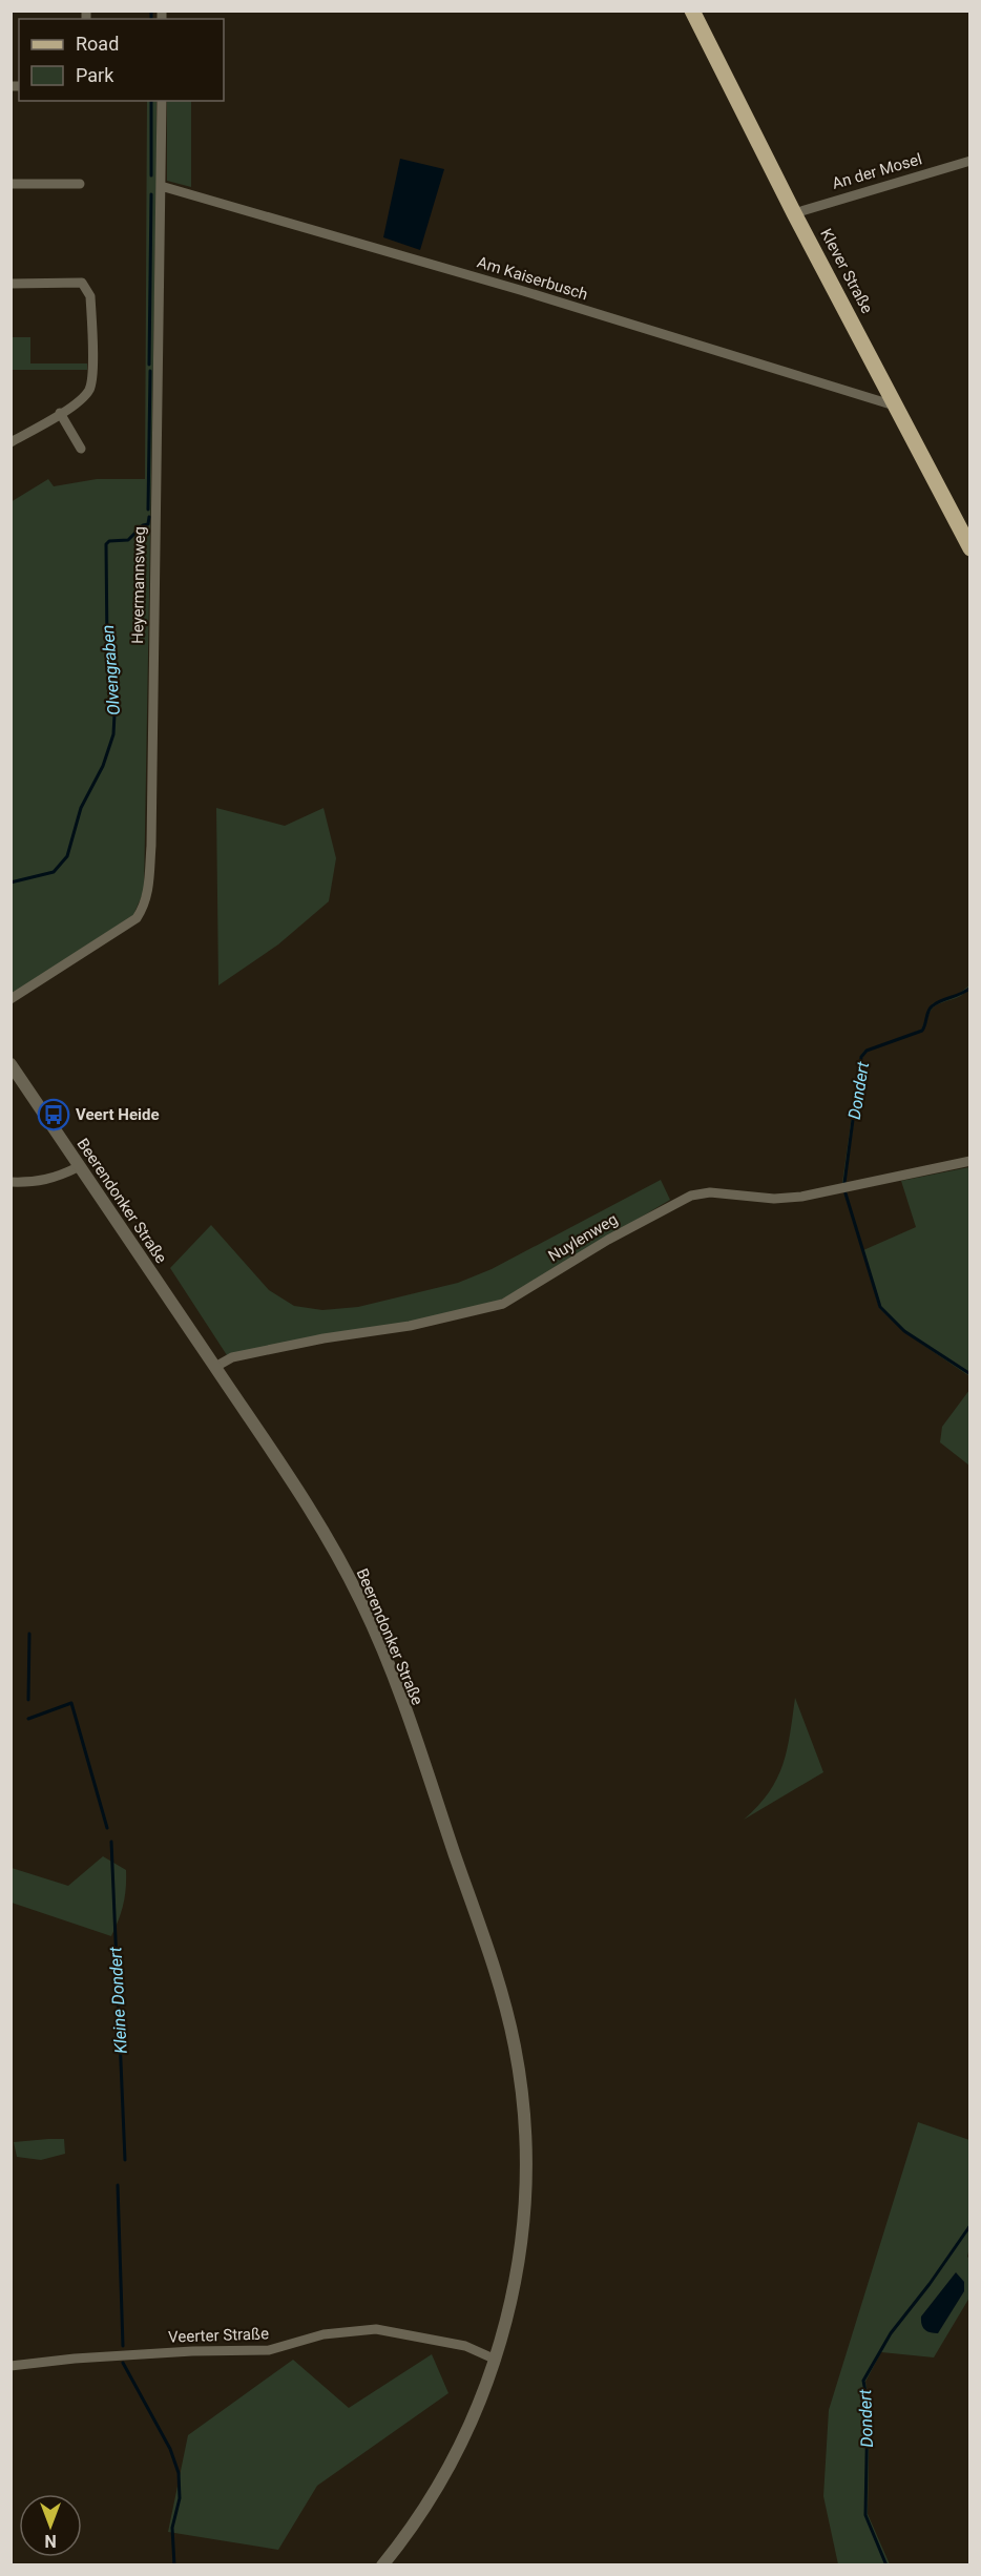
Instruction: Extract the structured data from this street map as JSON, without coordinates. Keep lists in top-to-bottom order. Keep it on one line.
{"streets":{"main road":["Klever Straße"],"street":["An der Mosel","Am Kaiserbusch","Heyermannsweg","Beerendonker Straße","Nuylenweg","Veerter Straße"]},"crossings":[["An der Mosel","Klever Straße"],["Klever Straße","Am Kaiserbusch"],["Am Kaiserbusch","Heyermannsweg"],["Beerendonker Straße","Nuylenweg"],["Beerendonker Straße","Veerter Straße"]],"water":["Olvengraben","Dondert","Kleine Dondert"],"places":{"bus stop":["Veert Heide"]},"legend":["Road","Park"],"north":"bottom"}
